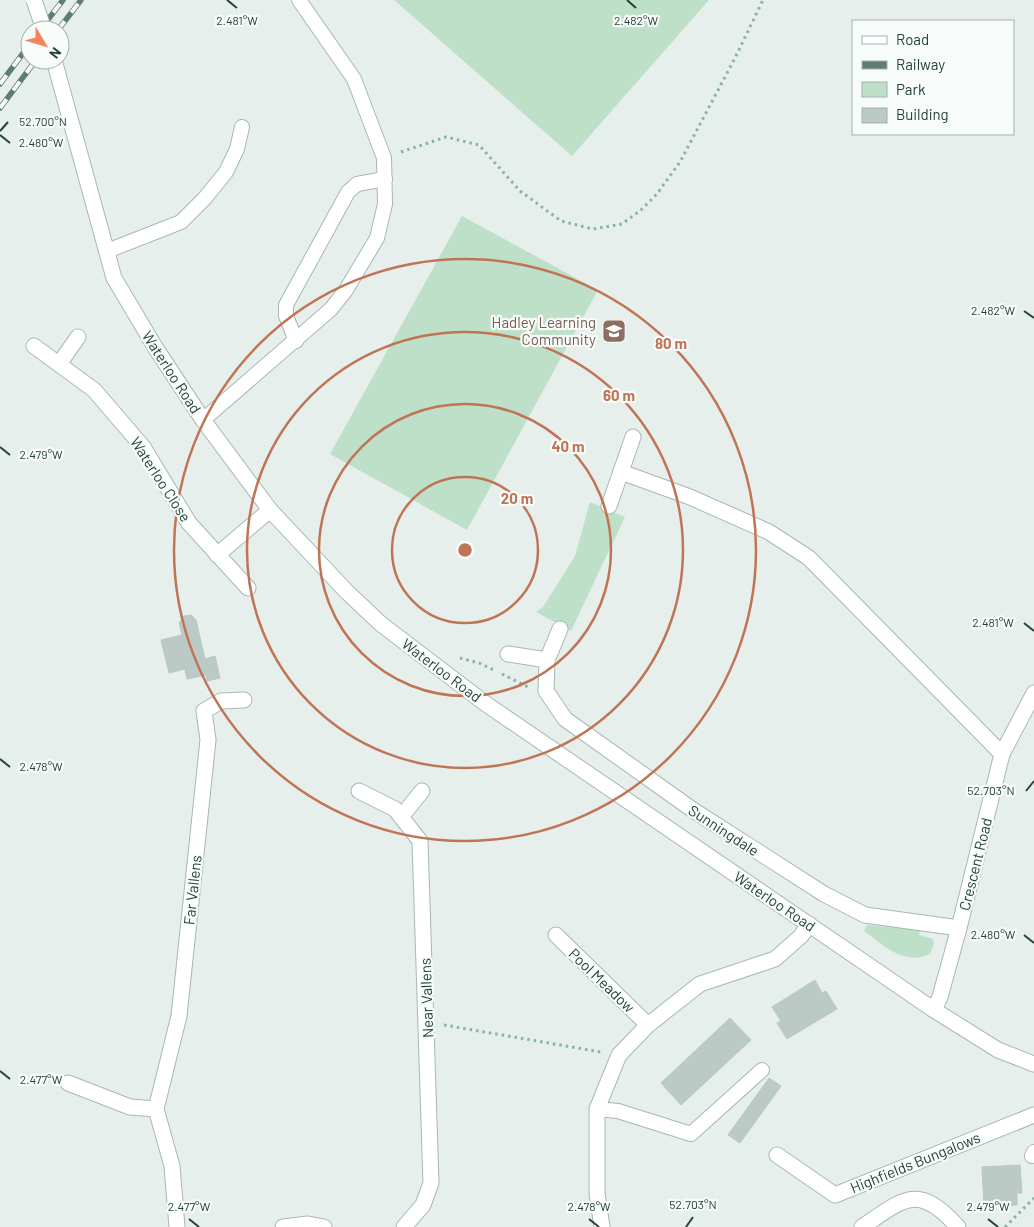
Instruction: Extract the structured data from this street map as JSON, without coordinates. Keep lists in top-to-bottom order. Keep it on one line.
{"streets":{"street":["Waterloo Road","Waterloo Close","Sunningdale","Crescent Road","Far Vallens","Pool Meadow","Near Vallens","Highfields Bungalows"]},"crossings":[["Waterloo Road","Crescent Road"],["Waterloo Road","Pool Meadow"],["Sunningdale","Crescent Road"]],"places":{"school or university":["Hadley Learning Community"]},"legend":["Road","Railway","Park","Building"],"north":"bottom right","coordinates":["2.481°W","2.482°W","52.700°N","2.480°W","2.479°W","2.478°W","52.703°N","2.477°W"],"rings":["80 m","60 m","40 m","20 m"]}
